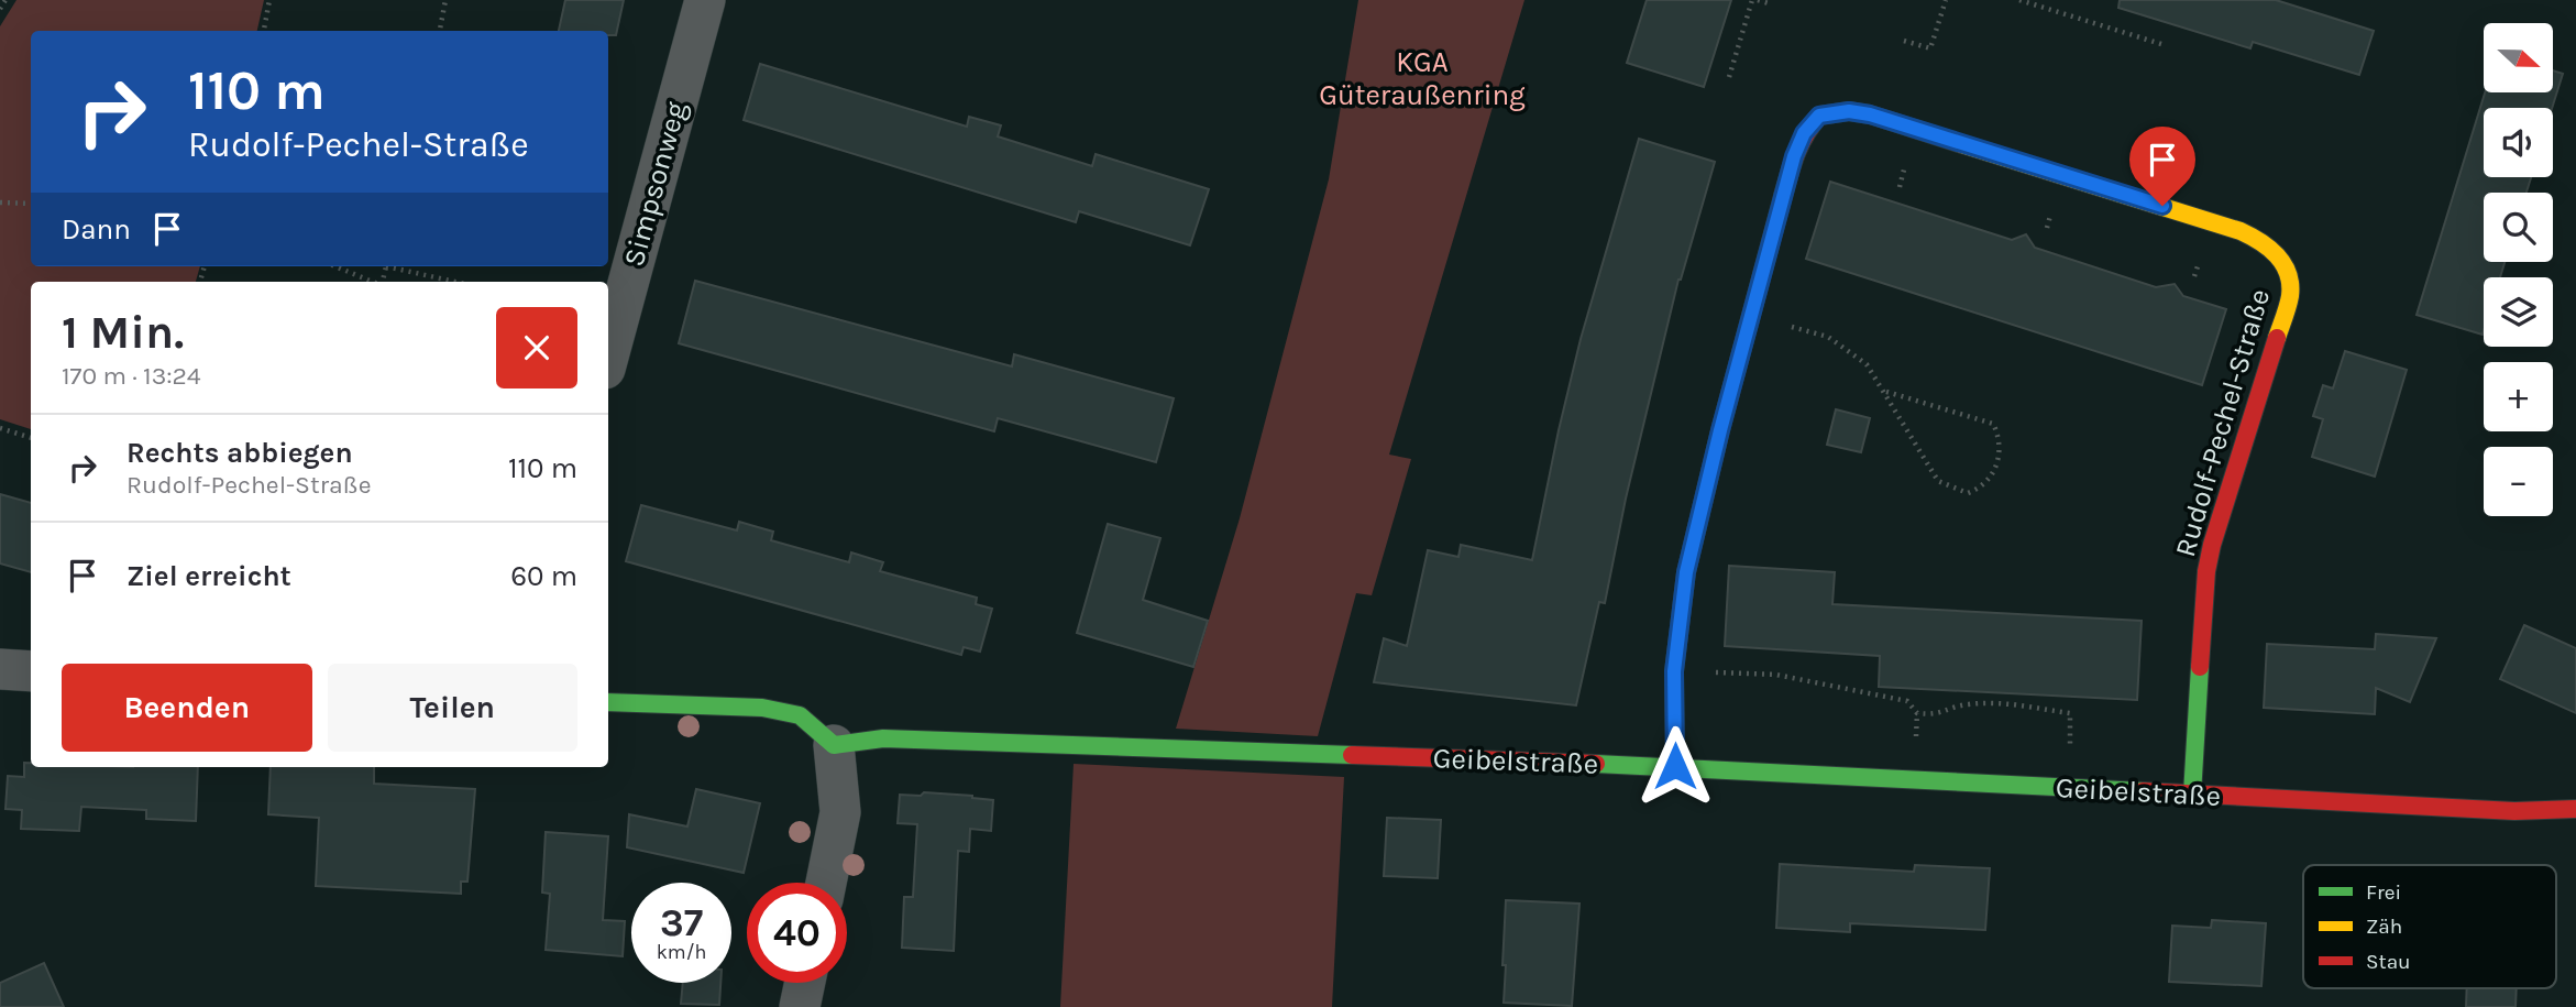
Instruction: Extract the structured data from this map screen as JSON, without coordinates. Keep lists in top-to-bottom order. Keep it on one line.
{"streets":{"street":["Simpsonweg","Rudolf-Pechel-Straße","Geibelstraße"]},"crossings":[["Rudolf-Pechel-Straße","Geibelstraße"]],"parks":["KGA Güteraußenring"],"legend":["Frei","Zäh","Stau"],"north":"right","page":{"map_buttons":["+","−"],"turn":["110 m","Rudolf-Pechel-Straße"],"then":"Dann","heading":["1 Min.","170 m · 13:24"],"list":[{"name":"Rechts abbiegen","note":"Rudolf-Pechel-Straße","value":"110 m"},{"name":"Ziel erreicht","value":"60 m"}],"buttons":["Beenden","Teilen"],"speed":"37 km/h","limit":"40"}}
